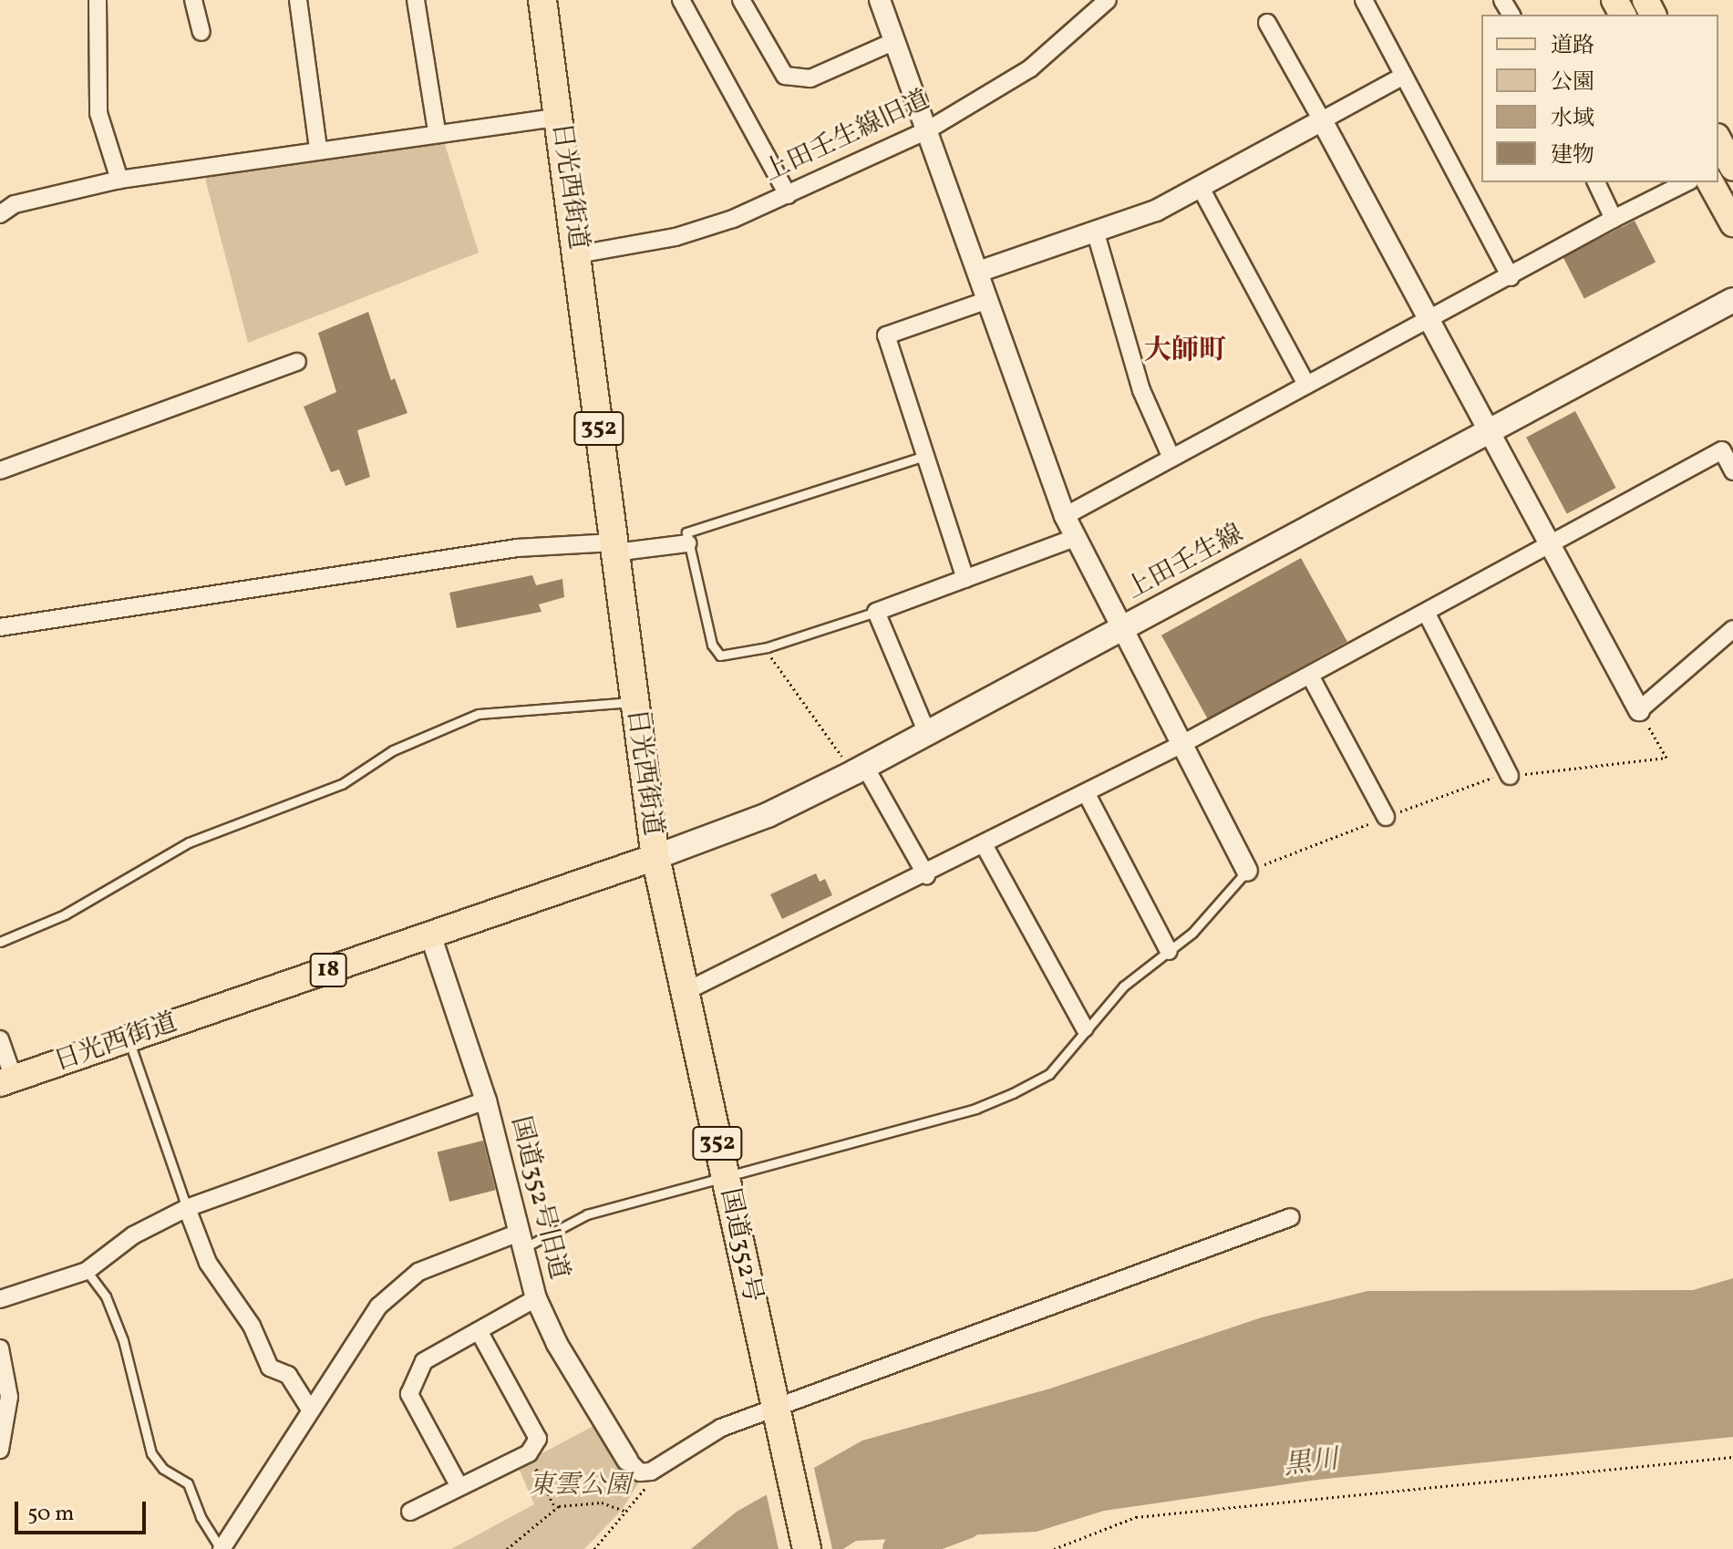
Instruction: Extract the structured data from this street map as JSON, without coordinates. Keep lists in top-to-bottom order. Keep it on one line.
{"streets":{"highway":["日光西街道","352","国道352号"],"main road":["上田壬生線","18"],"street":["上田壬生線旧道","国道352号旧道"]},"crossings":[["上田壬生線旧道","日光西街道"],["日光西街道","上田壬生線"],["日光西街道","国道352号旧道"],["日光西街道","国道352号"],["上田壬生線","国道352号"]],"districts":["大師町"],"water":["黒川"],"parks":["東雲公園"],"legend":["道路","公園","水域","建物"],"scale_bar":"50 m"}
